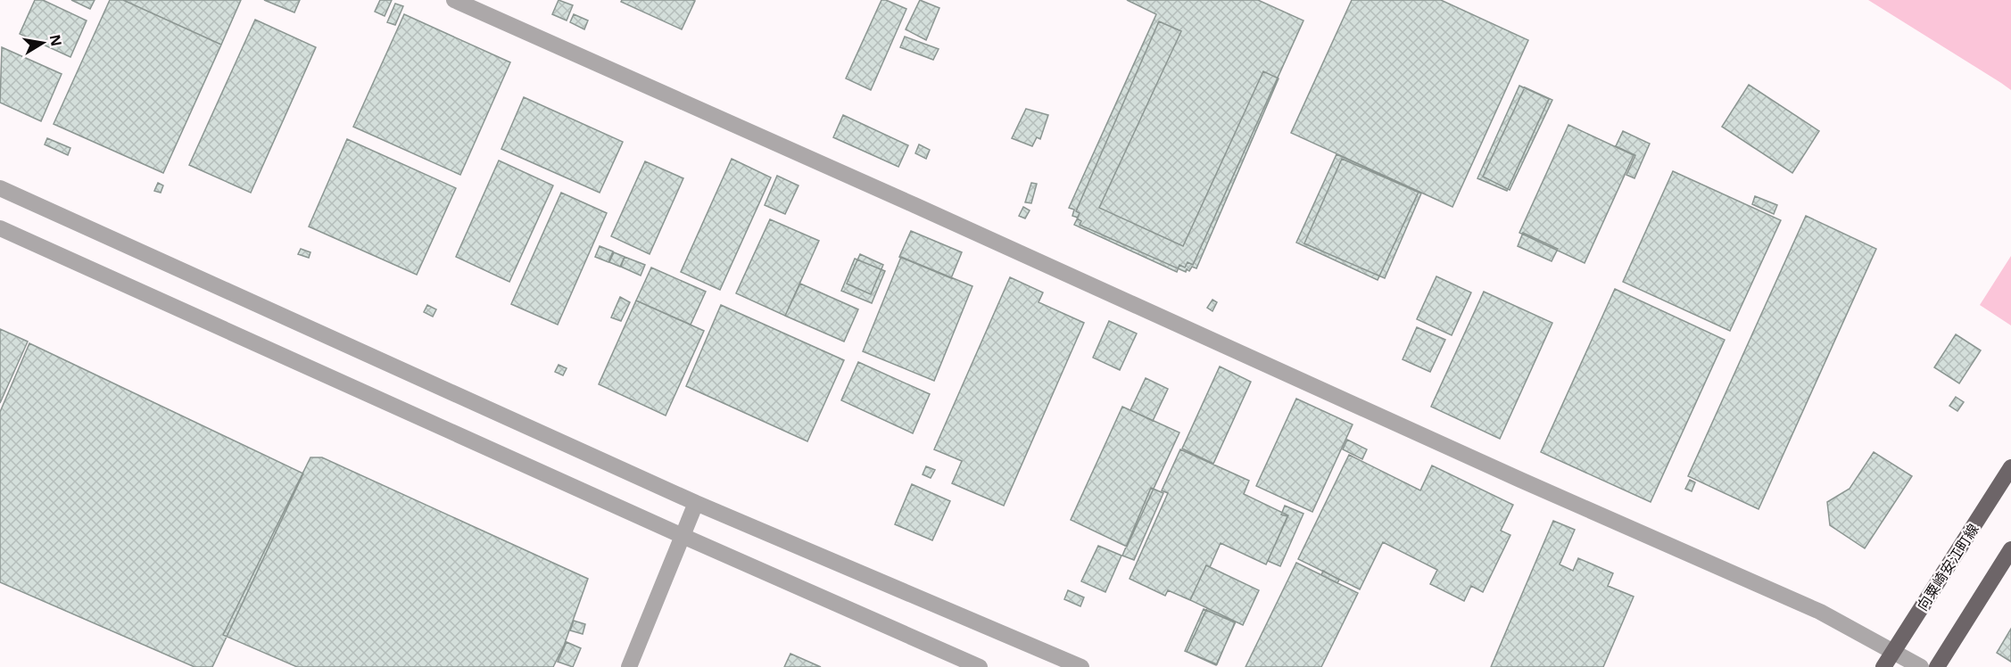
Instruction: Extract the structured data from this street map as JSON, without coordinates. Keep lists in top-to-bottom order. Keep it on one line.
{"streets":{"main road":["向粟崎安江町線"]},"north":"right"}
